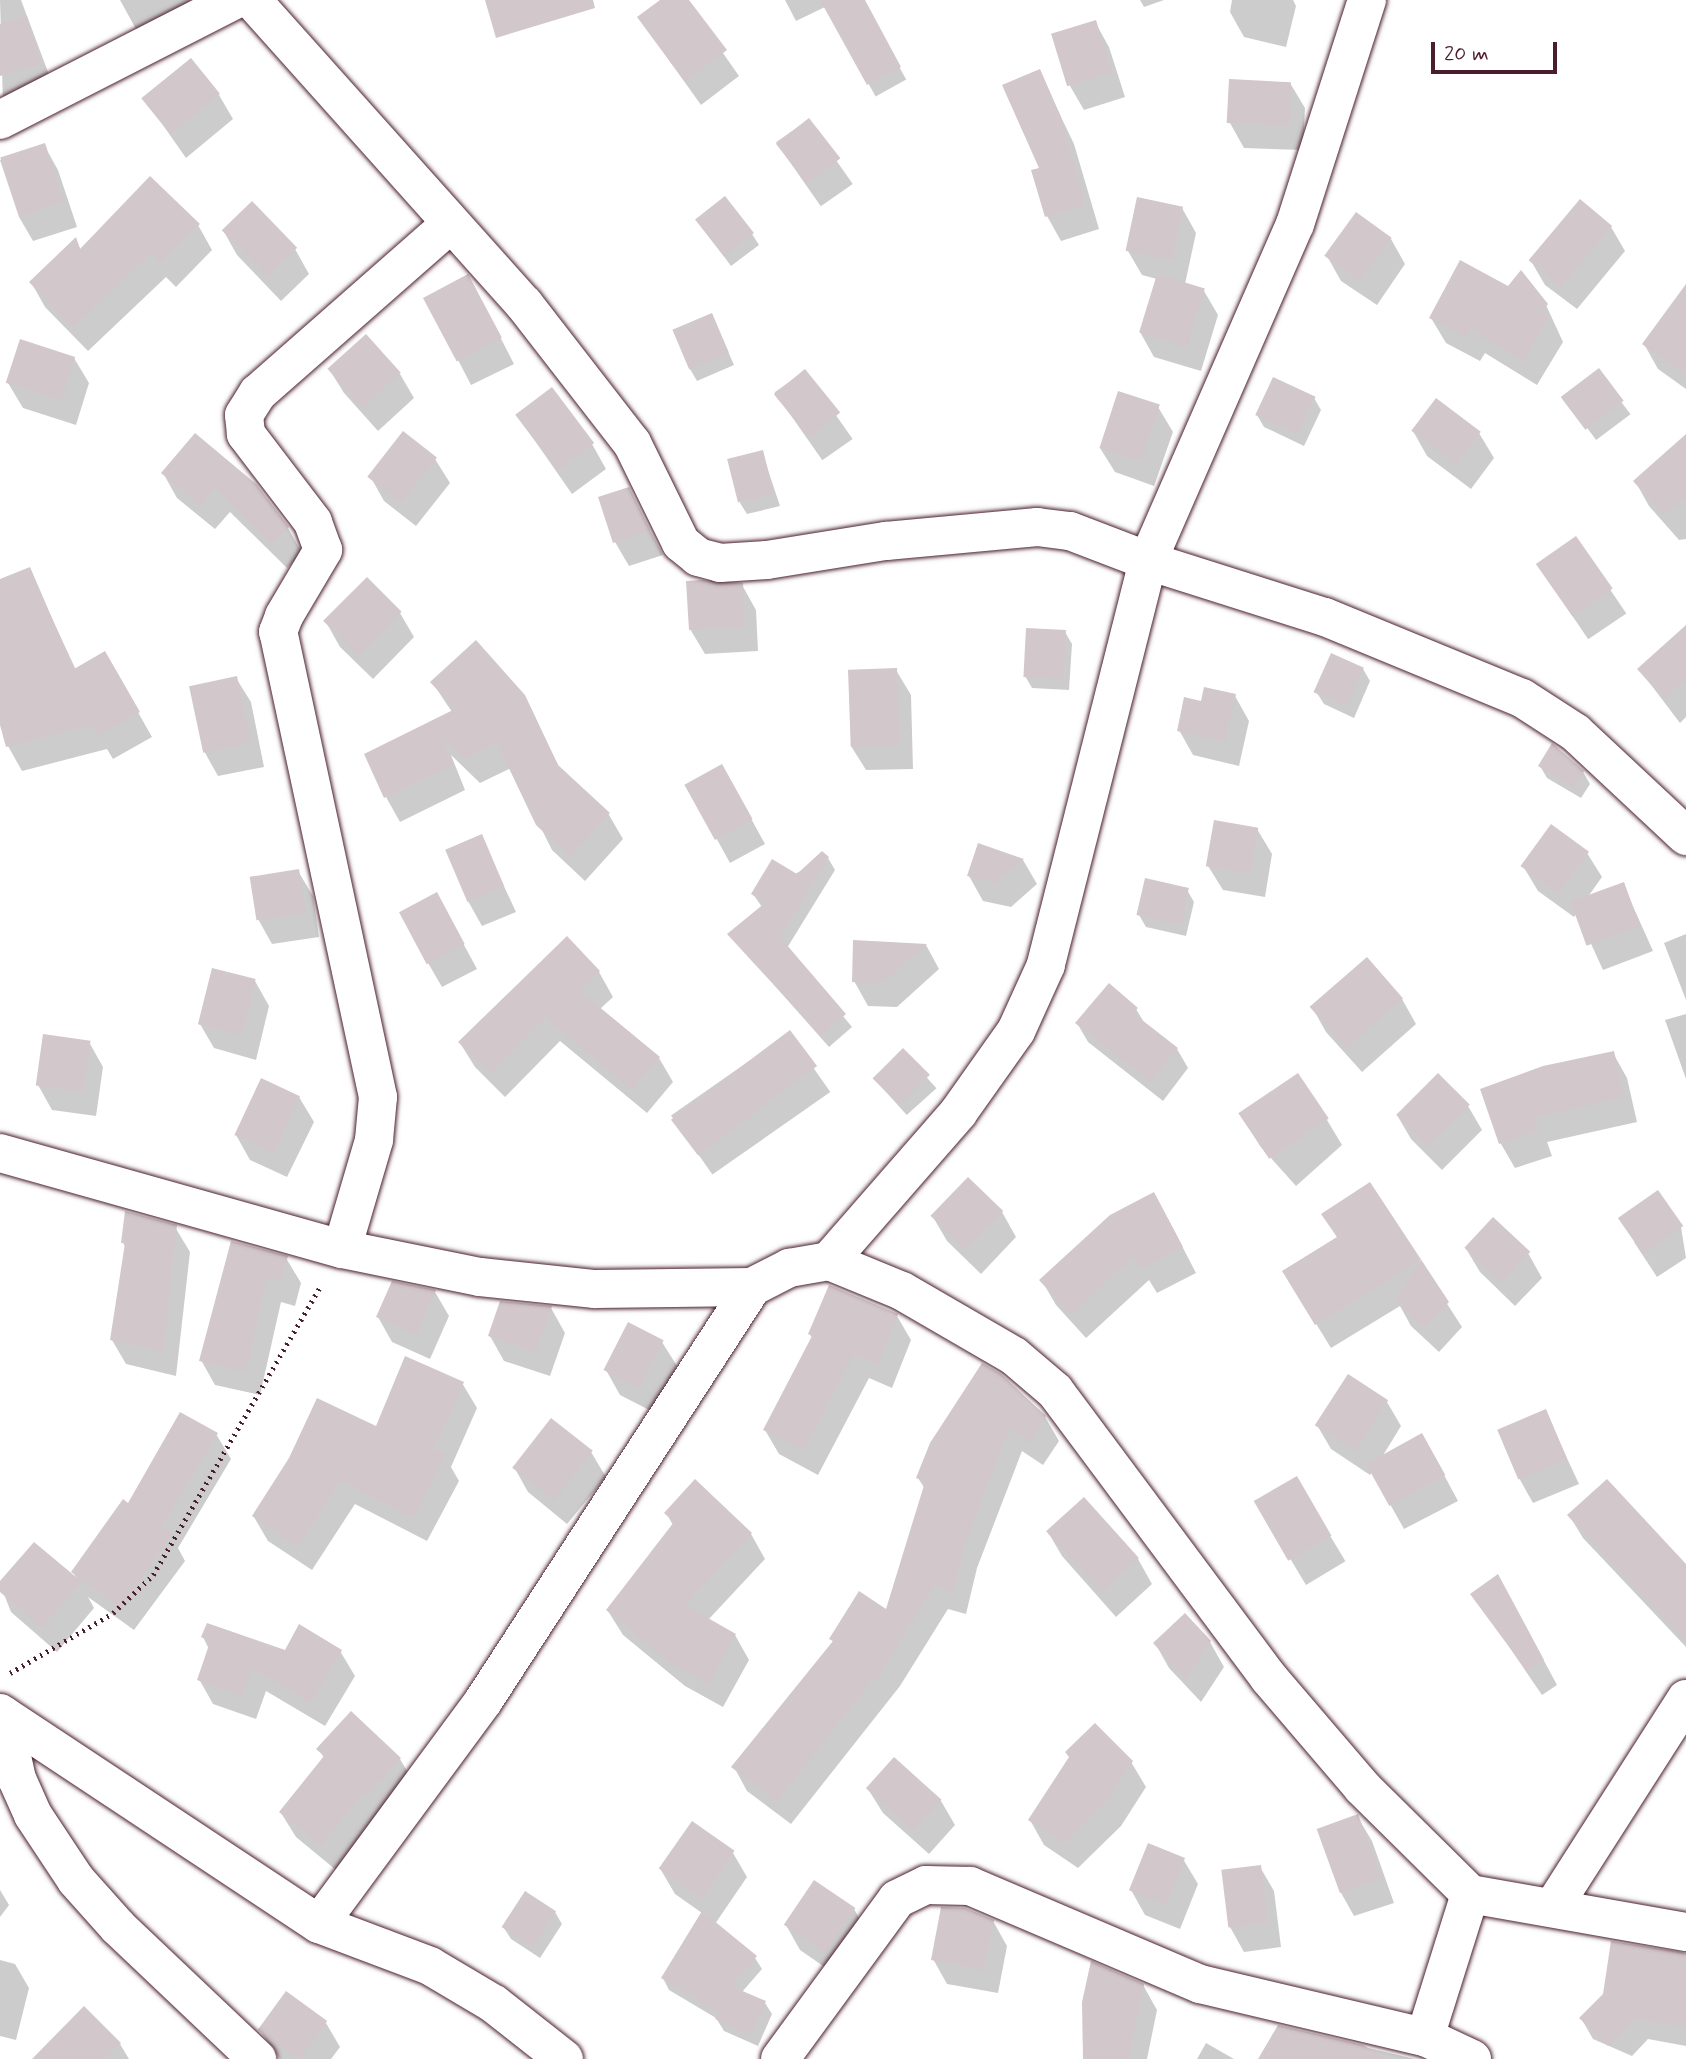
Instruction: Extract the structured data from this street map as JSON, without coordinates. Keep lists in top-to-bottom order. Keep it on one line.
{"scale_bar":"20 m"}
